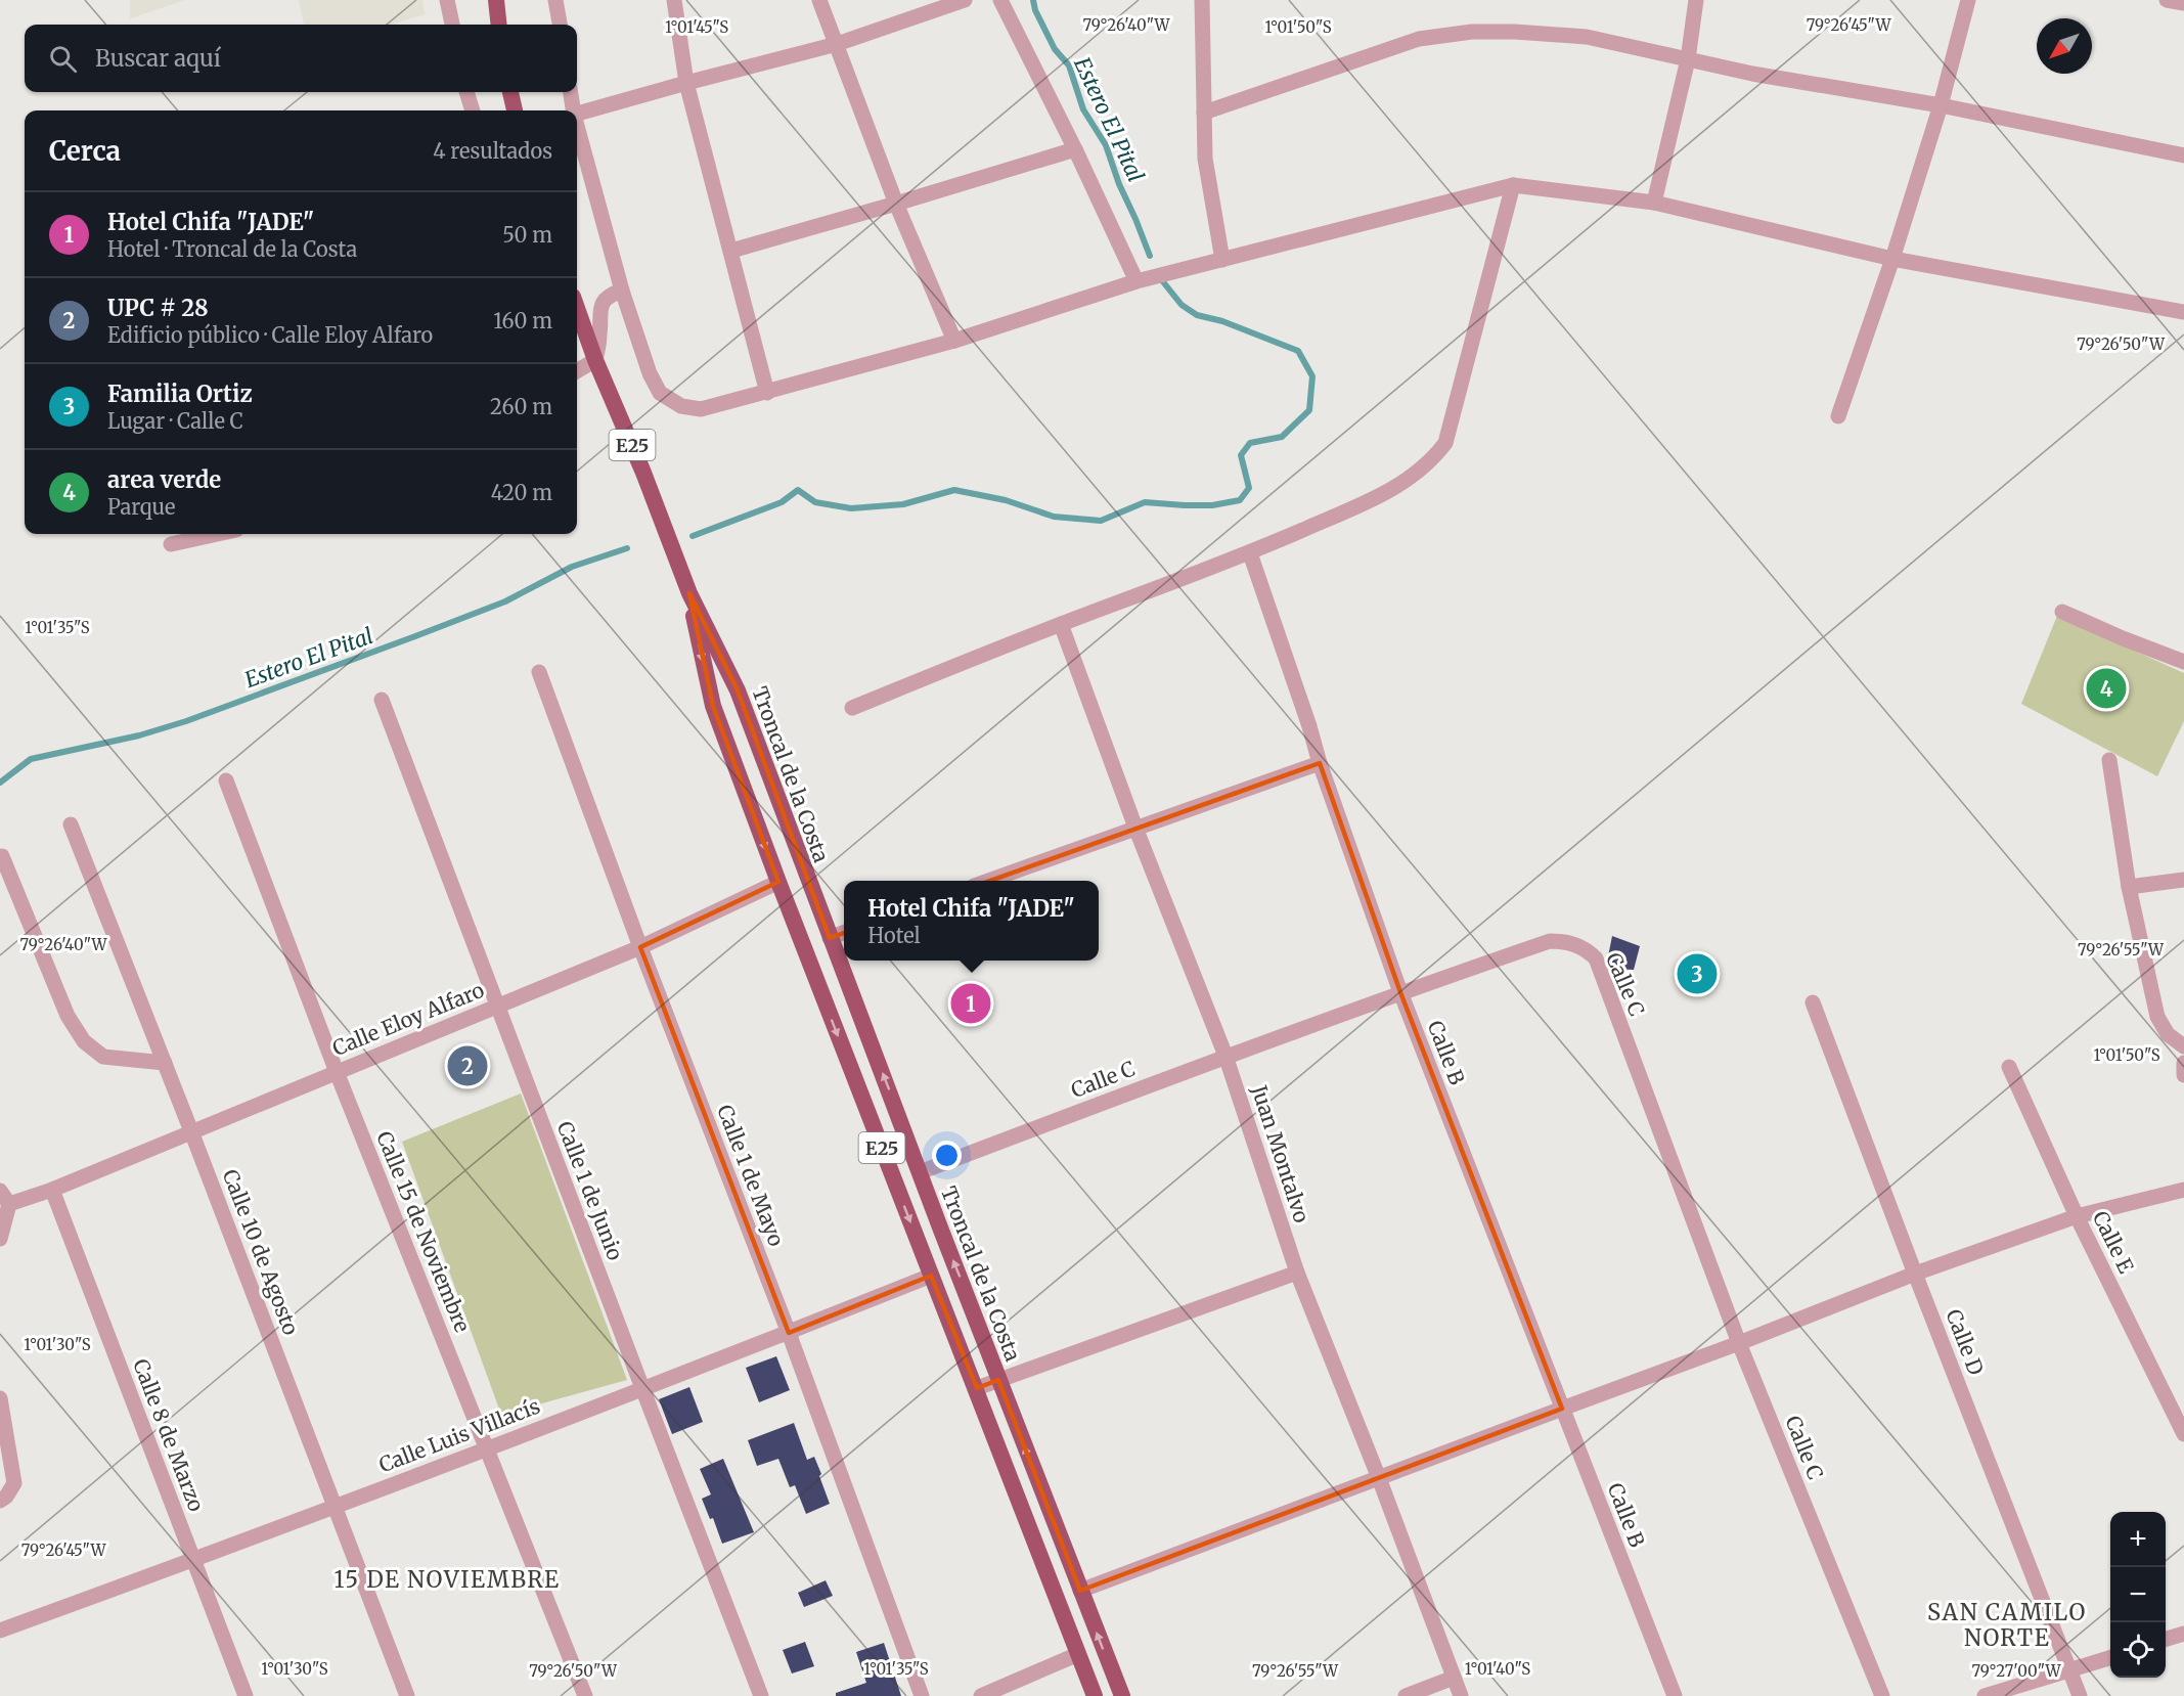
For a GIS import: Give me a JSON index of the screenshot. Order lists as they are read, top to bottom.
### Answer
{
  "streets": {
    "highway": ["E25", "Troncal de la Costa"],
    "street": [
      "Calle C",
      "Calle Eloy Alfaro",
      "Calle B",
      "Juan Montalvo",
      "Calle 1 de Mayo",
      "Calle 1 de Junio",
      "Calle 15 de Noviembre",
      "Calle E",
      "Calle 10 de Agosto",
      "Calle D",
      "Calle 8 de Marzo",
      "Calle Luis Villacís"
    ]
  },
  "crossings": [
    ["Troncal de la Costa", "Calle C"],
    ["Troncal de la Costa", "Calle Eloy Alfaro"],
    ["Troncal de la Costa", "Calle Luis Villacís"],
    ["Calle C", "Calle B"],
    ["Calle C", "Juan Montalvo"],
    ["Calle Eloy Alfaro", "Calle 1 de Mayo"],
    ["Calle Eloy Alfaro", "Calle 1 de Junio"],
    ["Calle Eloy Alfaro", "Calle 15 de Noviembre"],
    ["Calle Eloy Alfaro", "Calle 10 de Agosto"],
    ["Calle Eloy Alfaro", "Calle 8 de Marzo"],
    ["Calle 1 de Mayo", "Calle Luis Villacís"],
    ["Calle 1 de Junio", "Calle Luis Villacís"],
    ["Calle 15 de Noviembre", "Calle Luis Villacís"],
    ["Calle 10 de Agosto", "Calle Luis Villacís"],
    ["Calle 8 de Marzo", "Calle Luis Villacís"]
  ],
  "districts": ["15 DE NOVIEMBRE", "SAN CAMILO NORTE"],
  "water": ["Estero El Pital"],
  "north": "bottom left",
  "page": {
    "search": "Buscar aquí",
    "heading": ["Cerca", "4 resultados"],
    "list": [
      {
        "mark": "1",
        "name": "Hotel Chifa \"JADE\"",
        "note": "Hotel · Troncal de la Costa",
        "value": "50 m"
      },
      {
        "mark": "2",
        "name": "UPC # 28",
        "note": "Edificio público · Calle Eloy Alfaro",
        "value": "160 m"
      },
      {
        "mark": "3",
        "name": "Familia Ortiz",
        "note": "Lugar · Calle C",
        "value": "260 m"
      },
      {
        "mark": "4",
        "name": "area verde",
        "note": "Parque",
        "value": "420 m"
      }
    ],
    "pins": [
      "4",
      "3",
      "1",
      "2"
    ],
    "popup": ["Hotel Chifa \"JADE\"", "Hotel"],
    "map_buttons": ["+", "−"]
  },
  "coordinates": [
    "79°26'40\"W",
    "79°26'45\"W",
    "1°01'45\"S",
    "1°01'50\"S",
    "79°26'50\"W",
    "1°01'35\"S",
    "79°26'55\"W",
    "1°01'30\"S",
    "1°01'40\"S",
    "79°27'00\"W"
  ]
}
